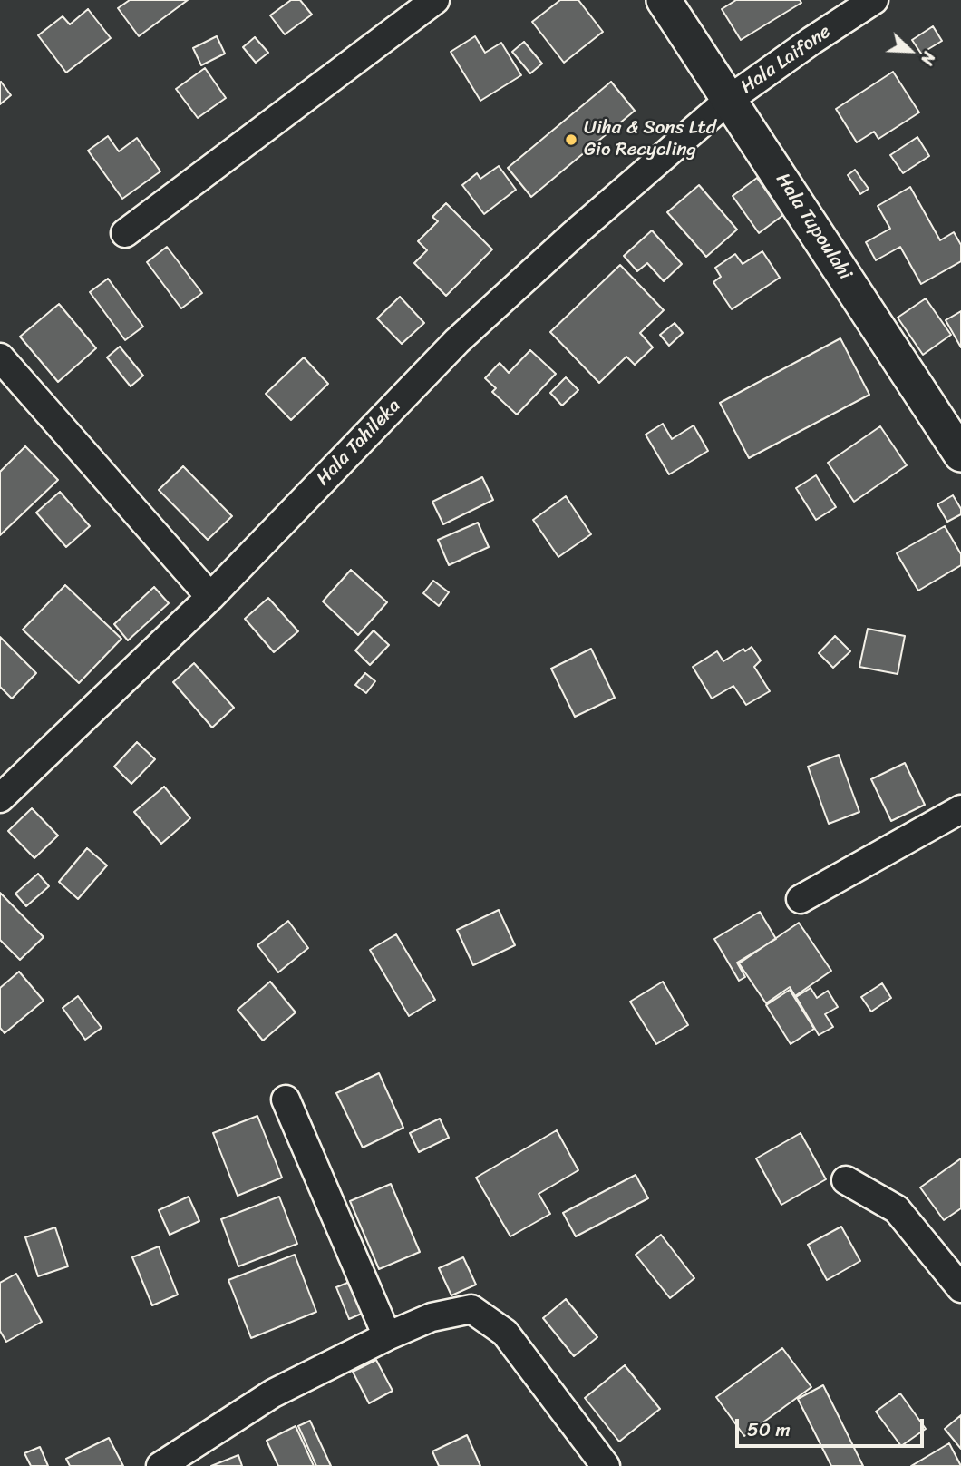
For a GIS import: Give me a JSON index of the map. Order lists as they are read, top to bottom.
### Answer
{
  "streets": {
    "main road": ["Hala Tupoulahi"],
    "street": ["Hala Laifone", "Hala Tahileka"]
  },
  "crossings": [
    ["Hala Laifone", "Hala Tupoulahi"],
    ["Hala Laifone", "Hala Tahileka"],
    ["Hala Tupoulahi", "Hala Tahileka"]
  ],
  "places": ["Uiha & Sons Ltd Gio Recycling"],
  "scale_bar": "50 m",
  "north": "bottom right"
}
